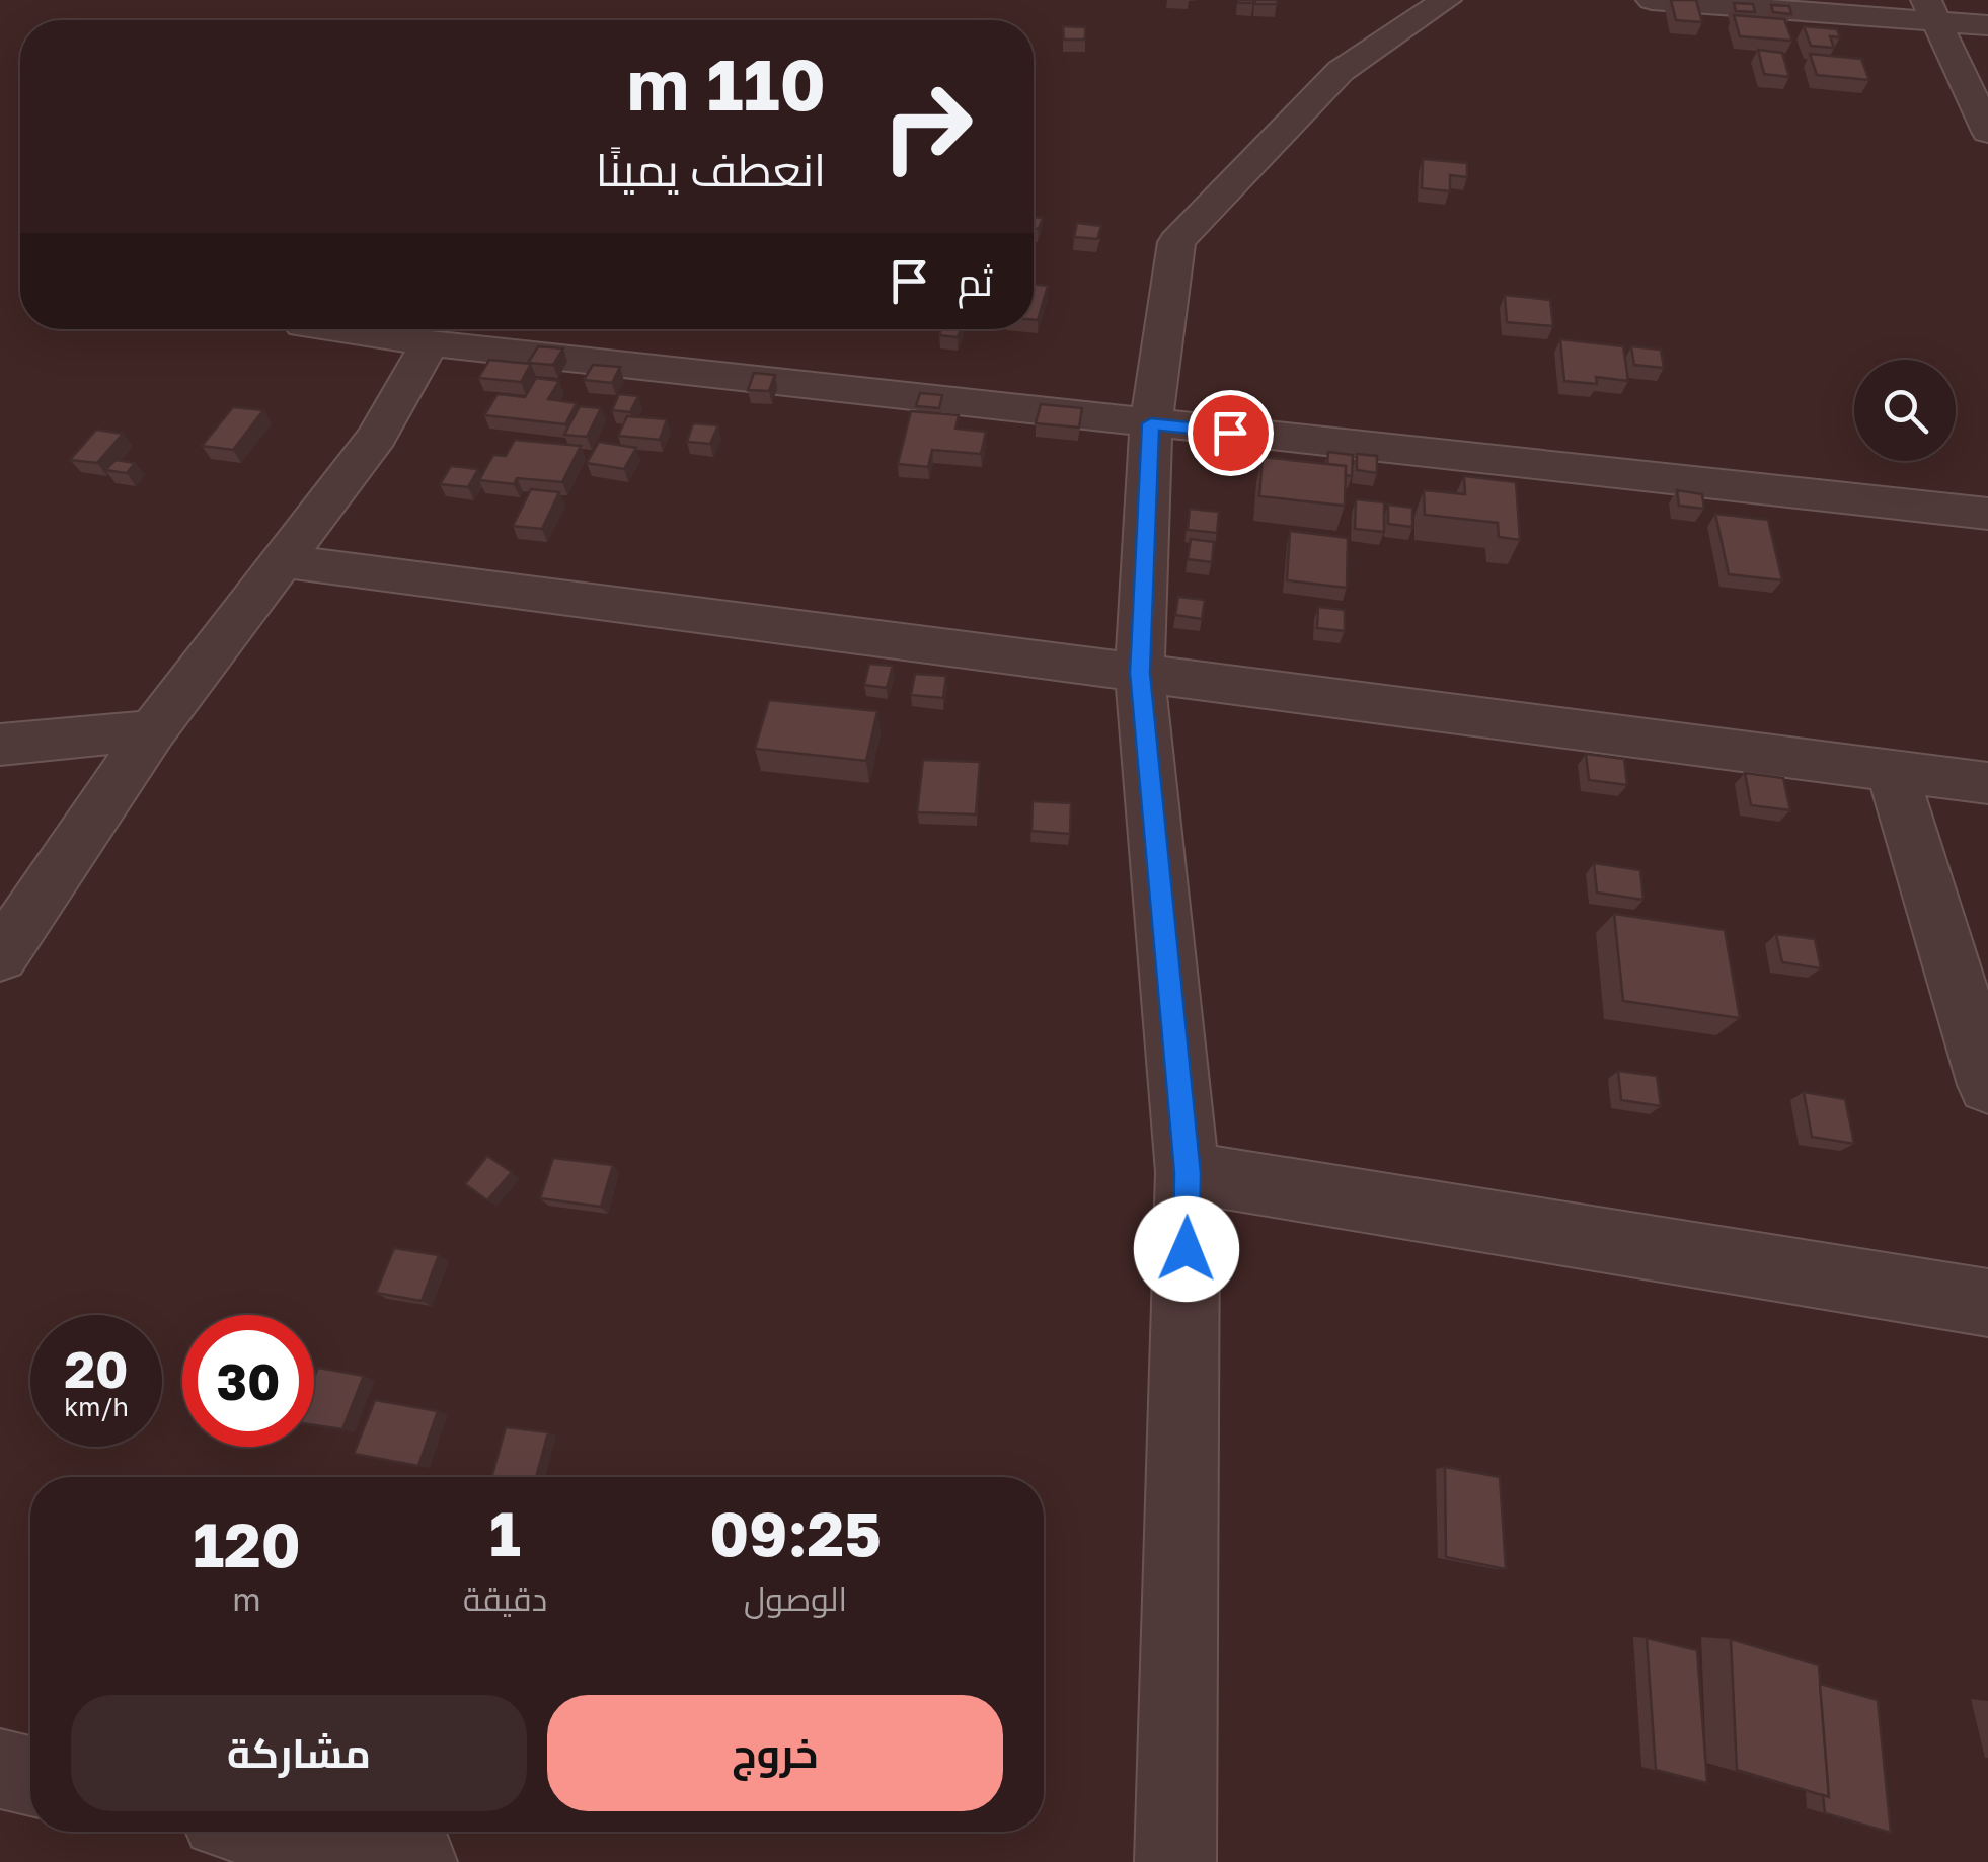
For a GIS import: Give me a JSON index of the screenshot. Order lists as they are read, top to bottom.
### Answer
{
  "page": {
    "turn": ["110 m", "انعطف يمينًا"],
    "then": "ثم",
    "speed": "20 km/h",
    "limit": "30",
    "eta": [
      "09:25",
      "الوصول",
      "1",
      "دقيقة",
      "120",
      "m"
    ],
    "buttons": ["خروج", "مشاركة"]
  }
}
